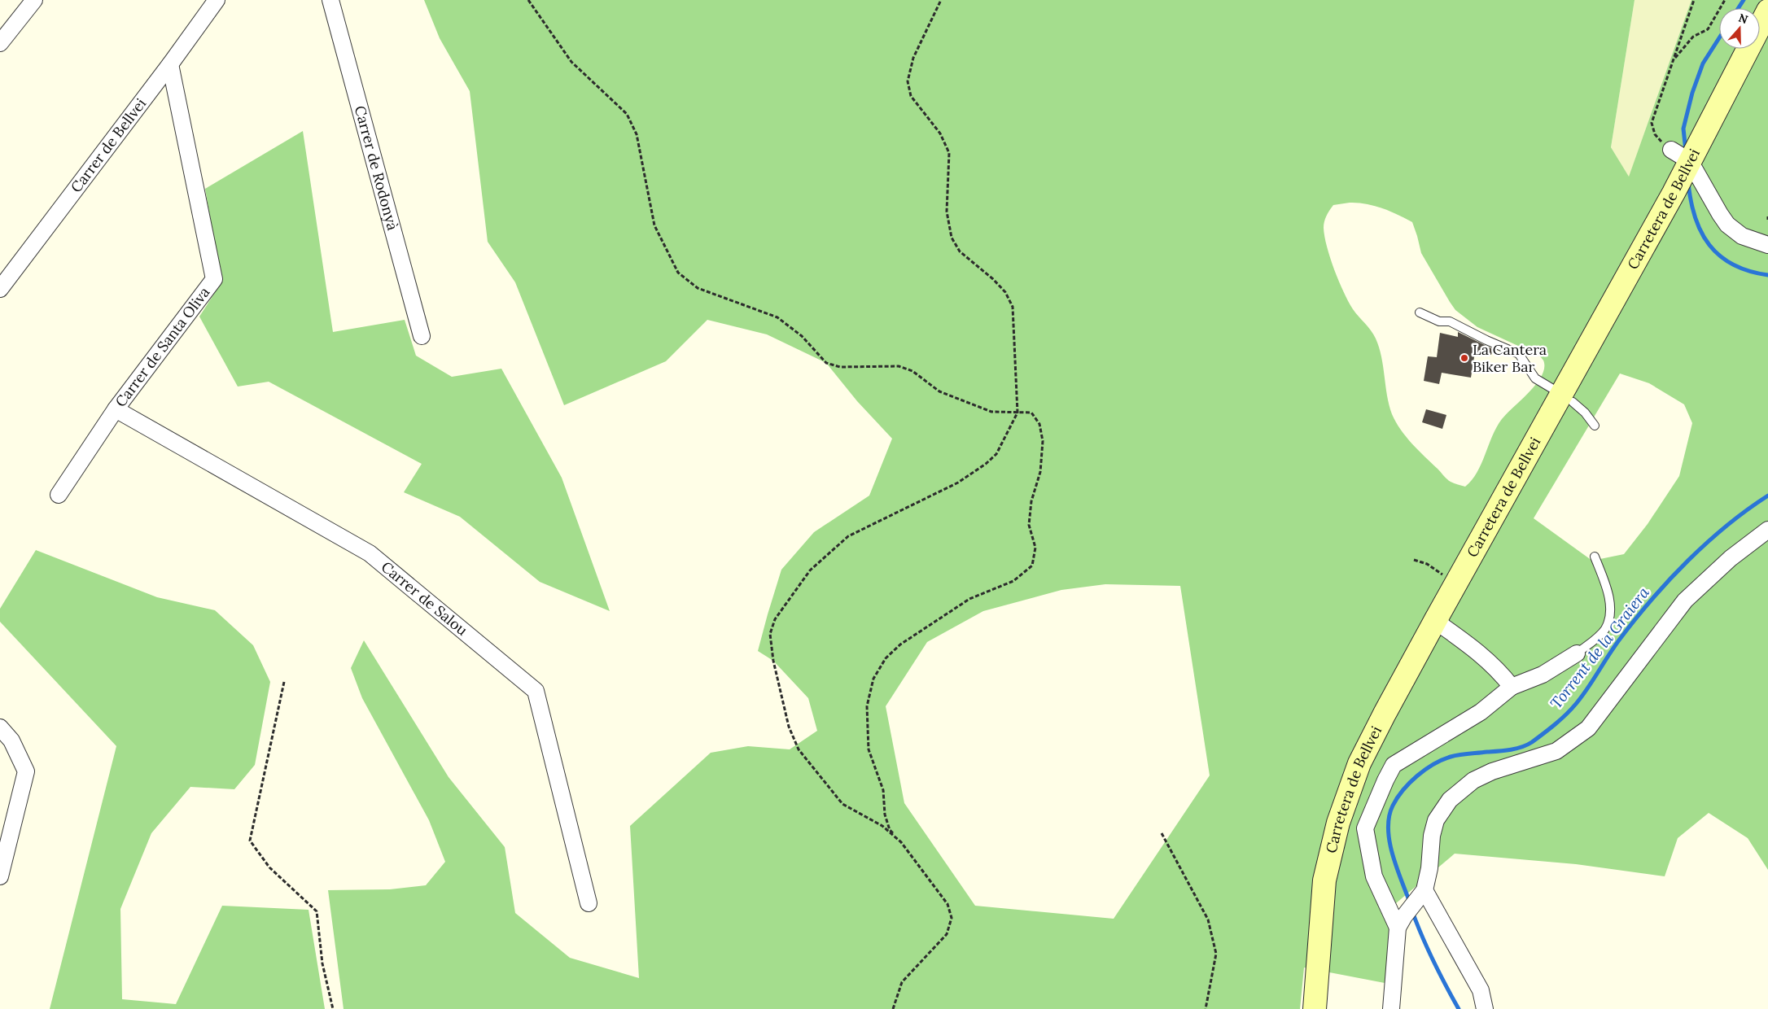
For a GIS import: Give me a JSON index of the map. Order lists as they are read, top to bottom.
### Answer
{
  "streets": {
    "main road": ["Carretera de Bellvei"],
    "street": [
      "Carrer de Bellvei",
      "Carrer de Rodonyà",
      "Carrer de Santa Oliva",
      "Carrer de Salou"
    ]
  },
  "crossings": [
    ["Carrer de Bellvei", "Carrer de Santa Oliva"],
    ["Carrer de Santa Oliva", "Carrer de Salou"]
  ],
  "water": ["Torrent de la Graiera"],
  "places": ["La Cantera Biker Bar"],
  "north": "top"
}
